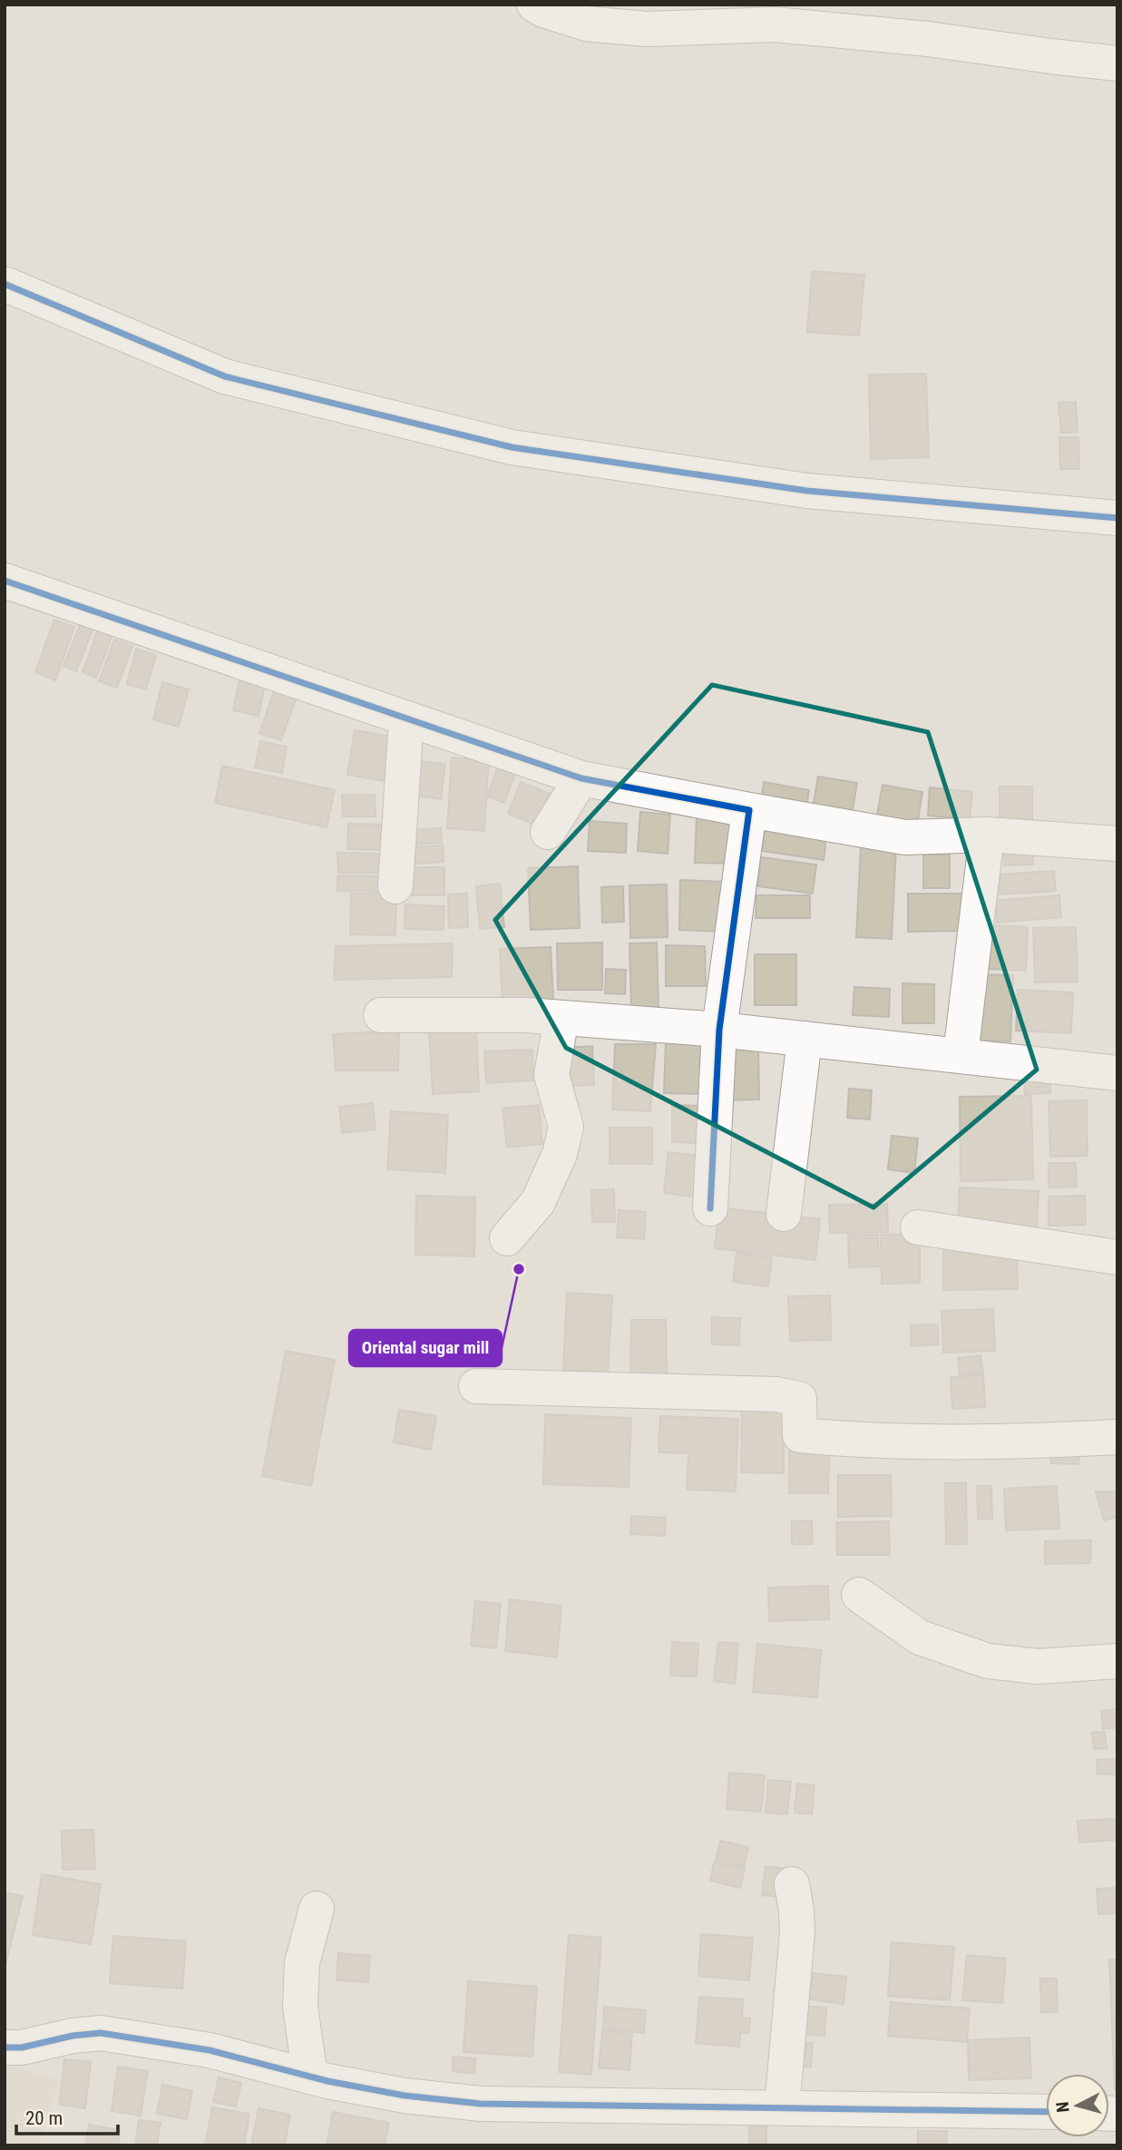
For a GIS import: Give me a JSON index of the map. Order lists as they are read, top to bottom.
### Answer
{
  "places": ["Oriental sugar mill"],
  "scale_bar": "20 m",
  "north": "left"
}
